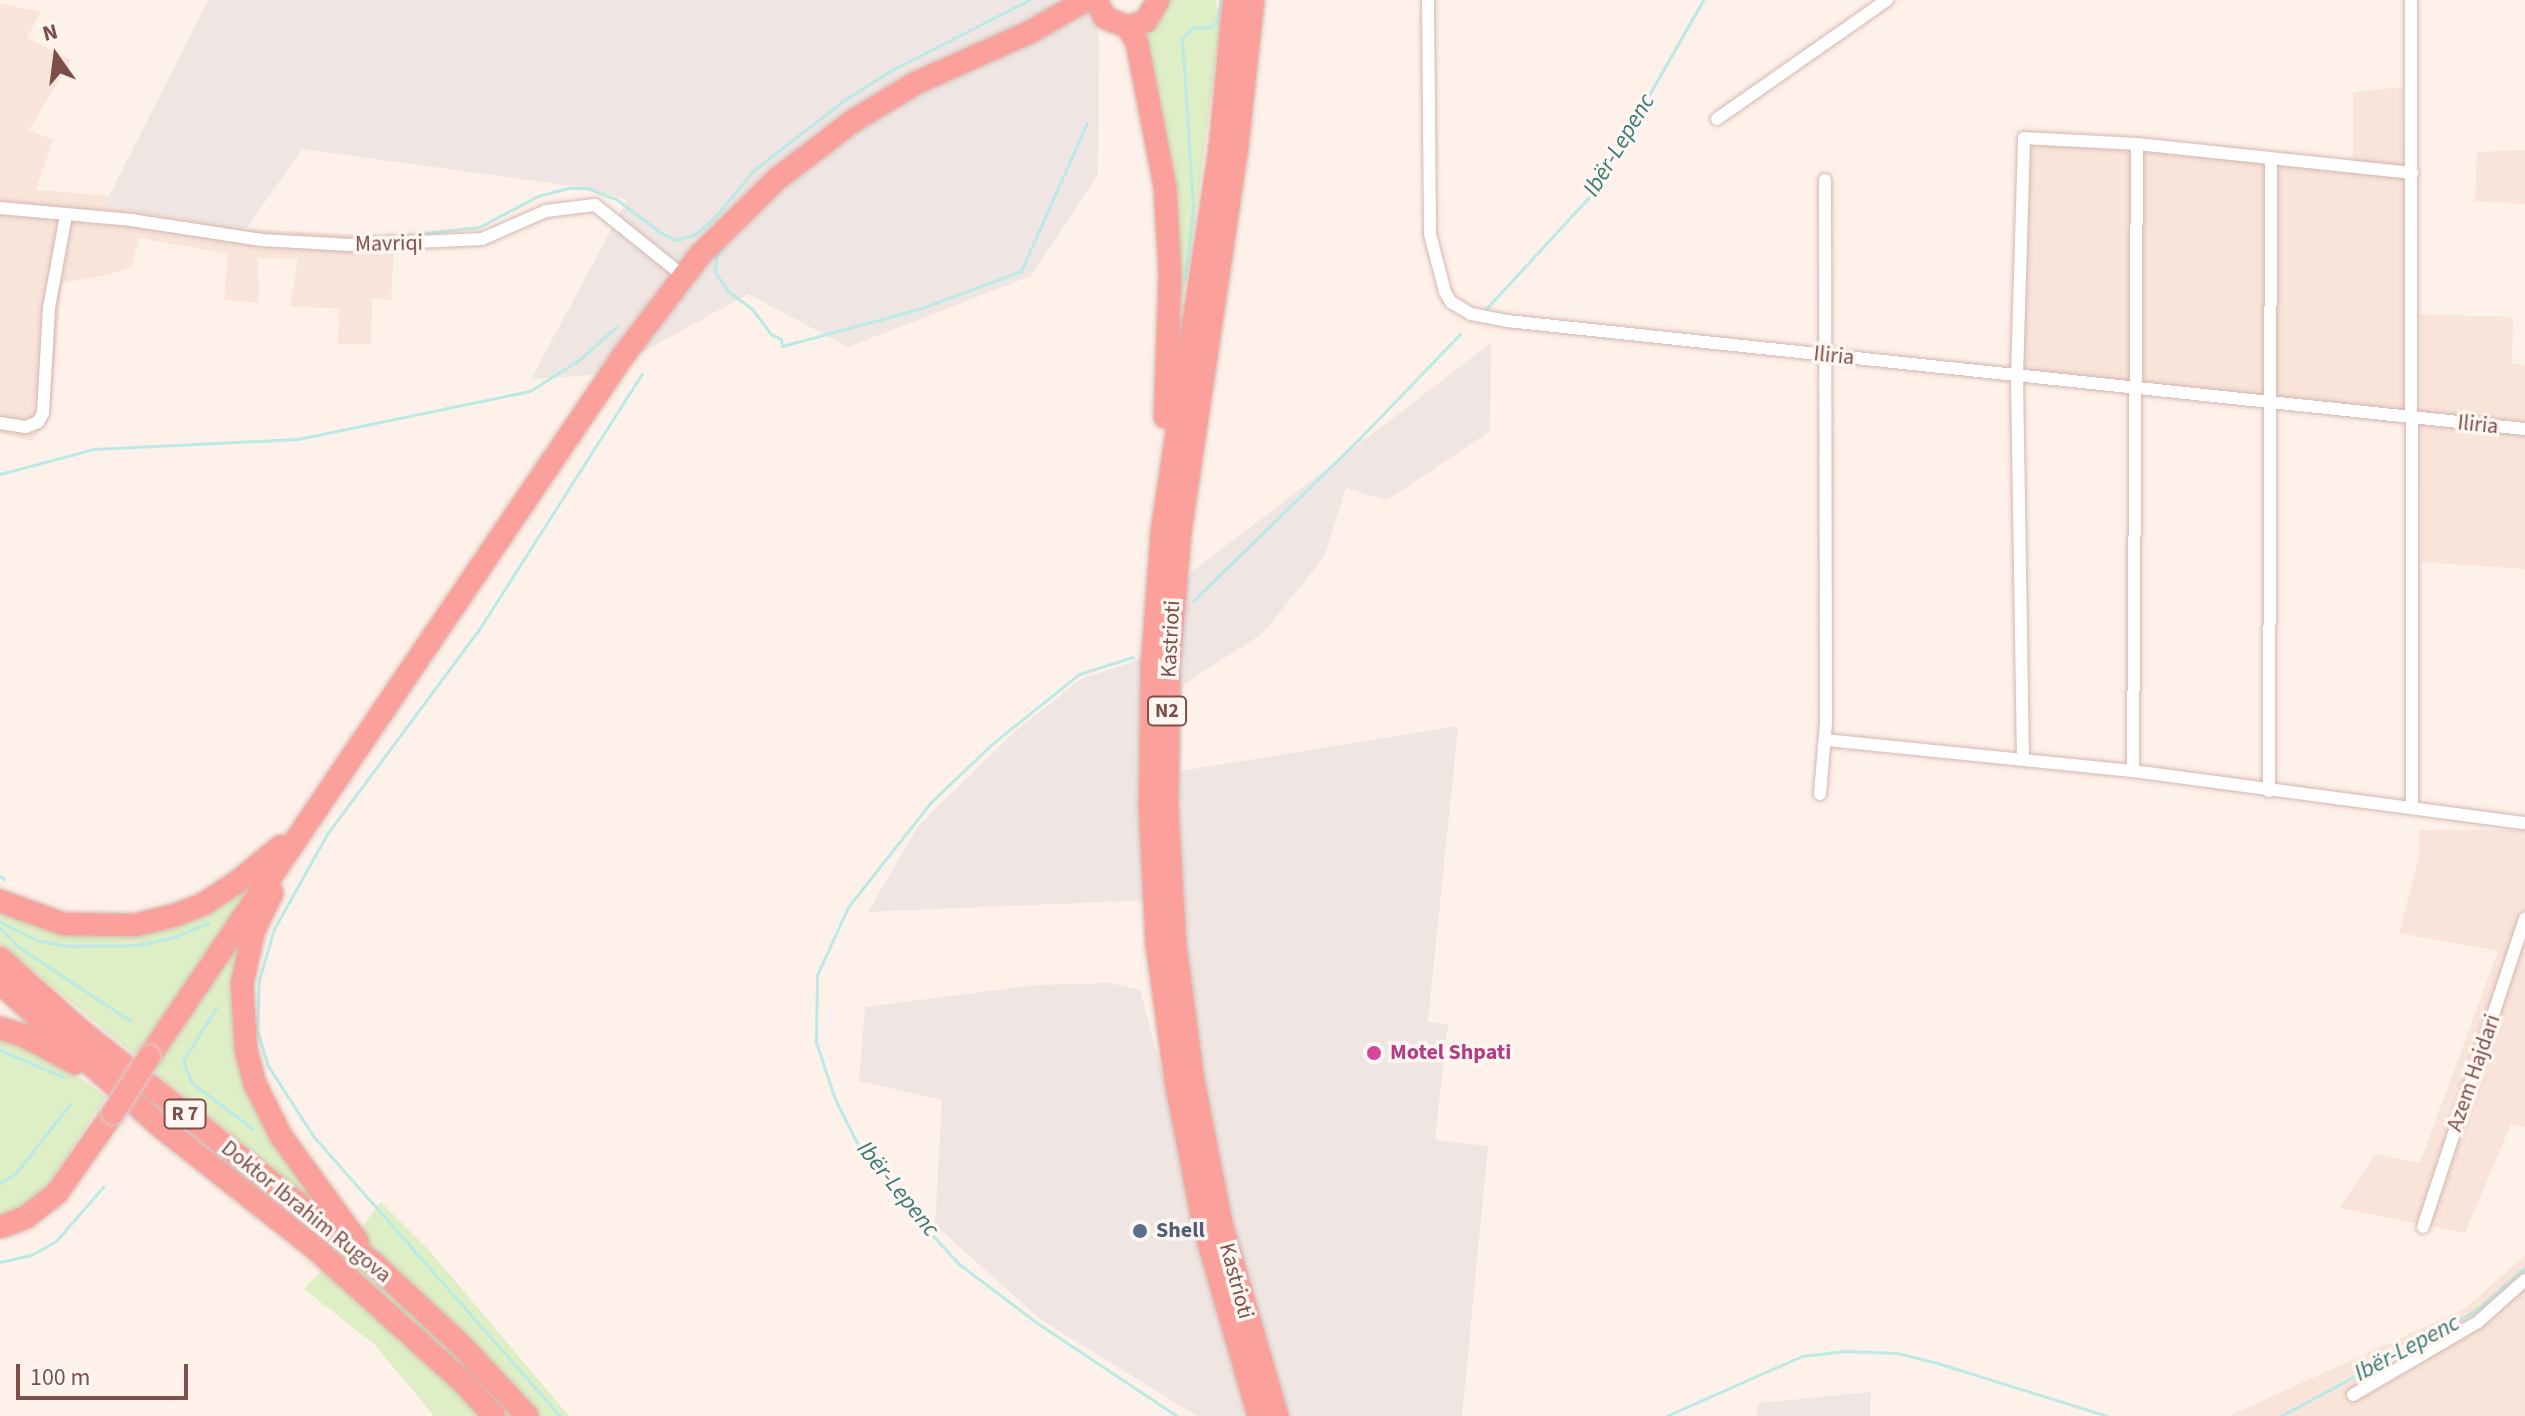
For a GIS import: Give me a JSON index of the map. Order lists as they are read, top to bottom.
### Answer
{
  "streets": {
    "highway": [
      "Kastrioti",
      "N2",
      "R 7",
      "Doktor Ibrahim Rugova"
    ],
    "street": ["Mavriqi", "Iliria", "Azem Hajdari"]
  },
  "water": ["Ibër-Lepenc"],
  "places": ["Motel Shpati", "Shell"],
  "scale_bar": "100 m",
  "north": "top"
}
